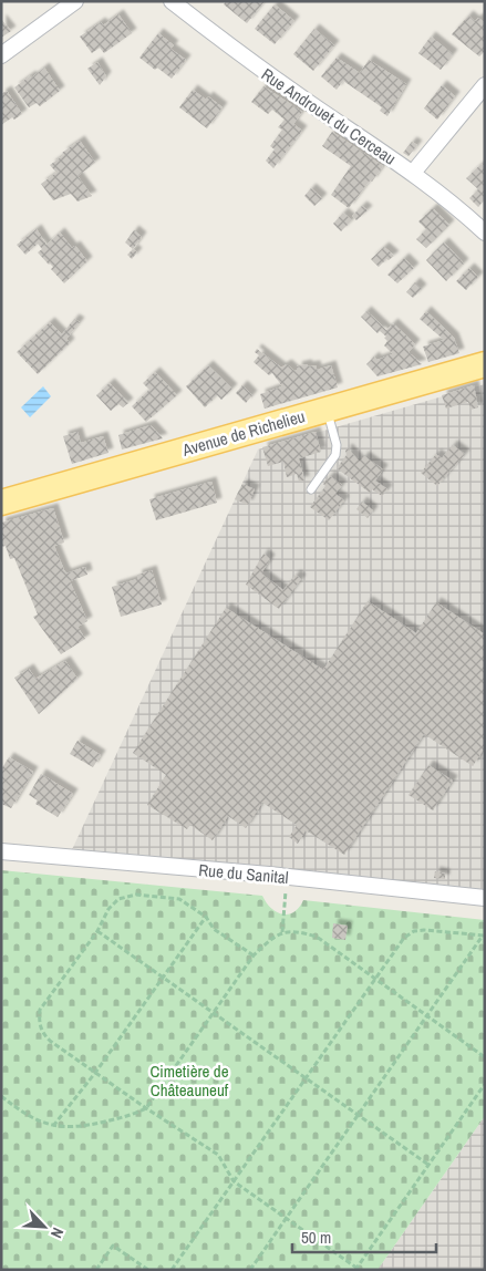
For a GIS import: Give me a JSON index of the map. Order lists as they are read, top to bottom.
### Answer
{
  "streets": {
    "main road": ["Avenue de Richelieu"],
    "street": ["Rue Androuet du Cerceau", "Rue du Sanital"]
  },
  "parks": ["Cimetière de Châteauneuf"],
  "scale_bar": "50 m",
  "north": "bottom right"
}
